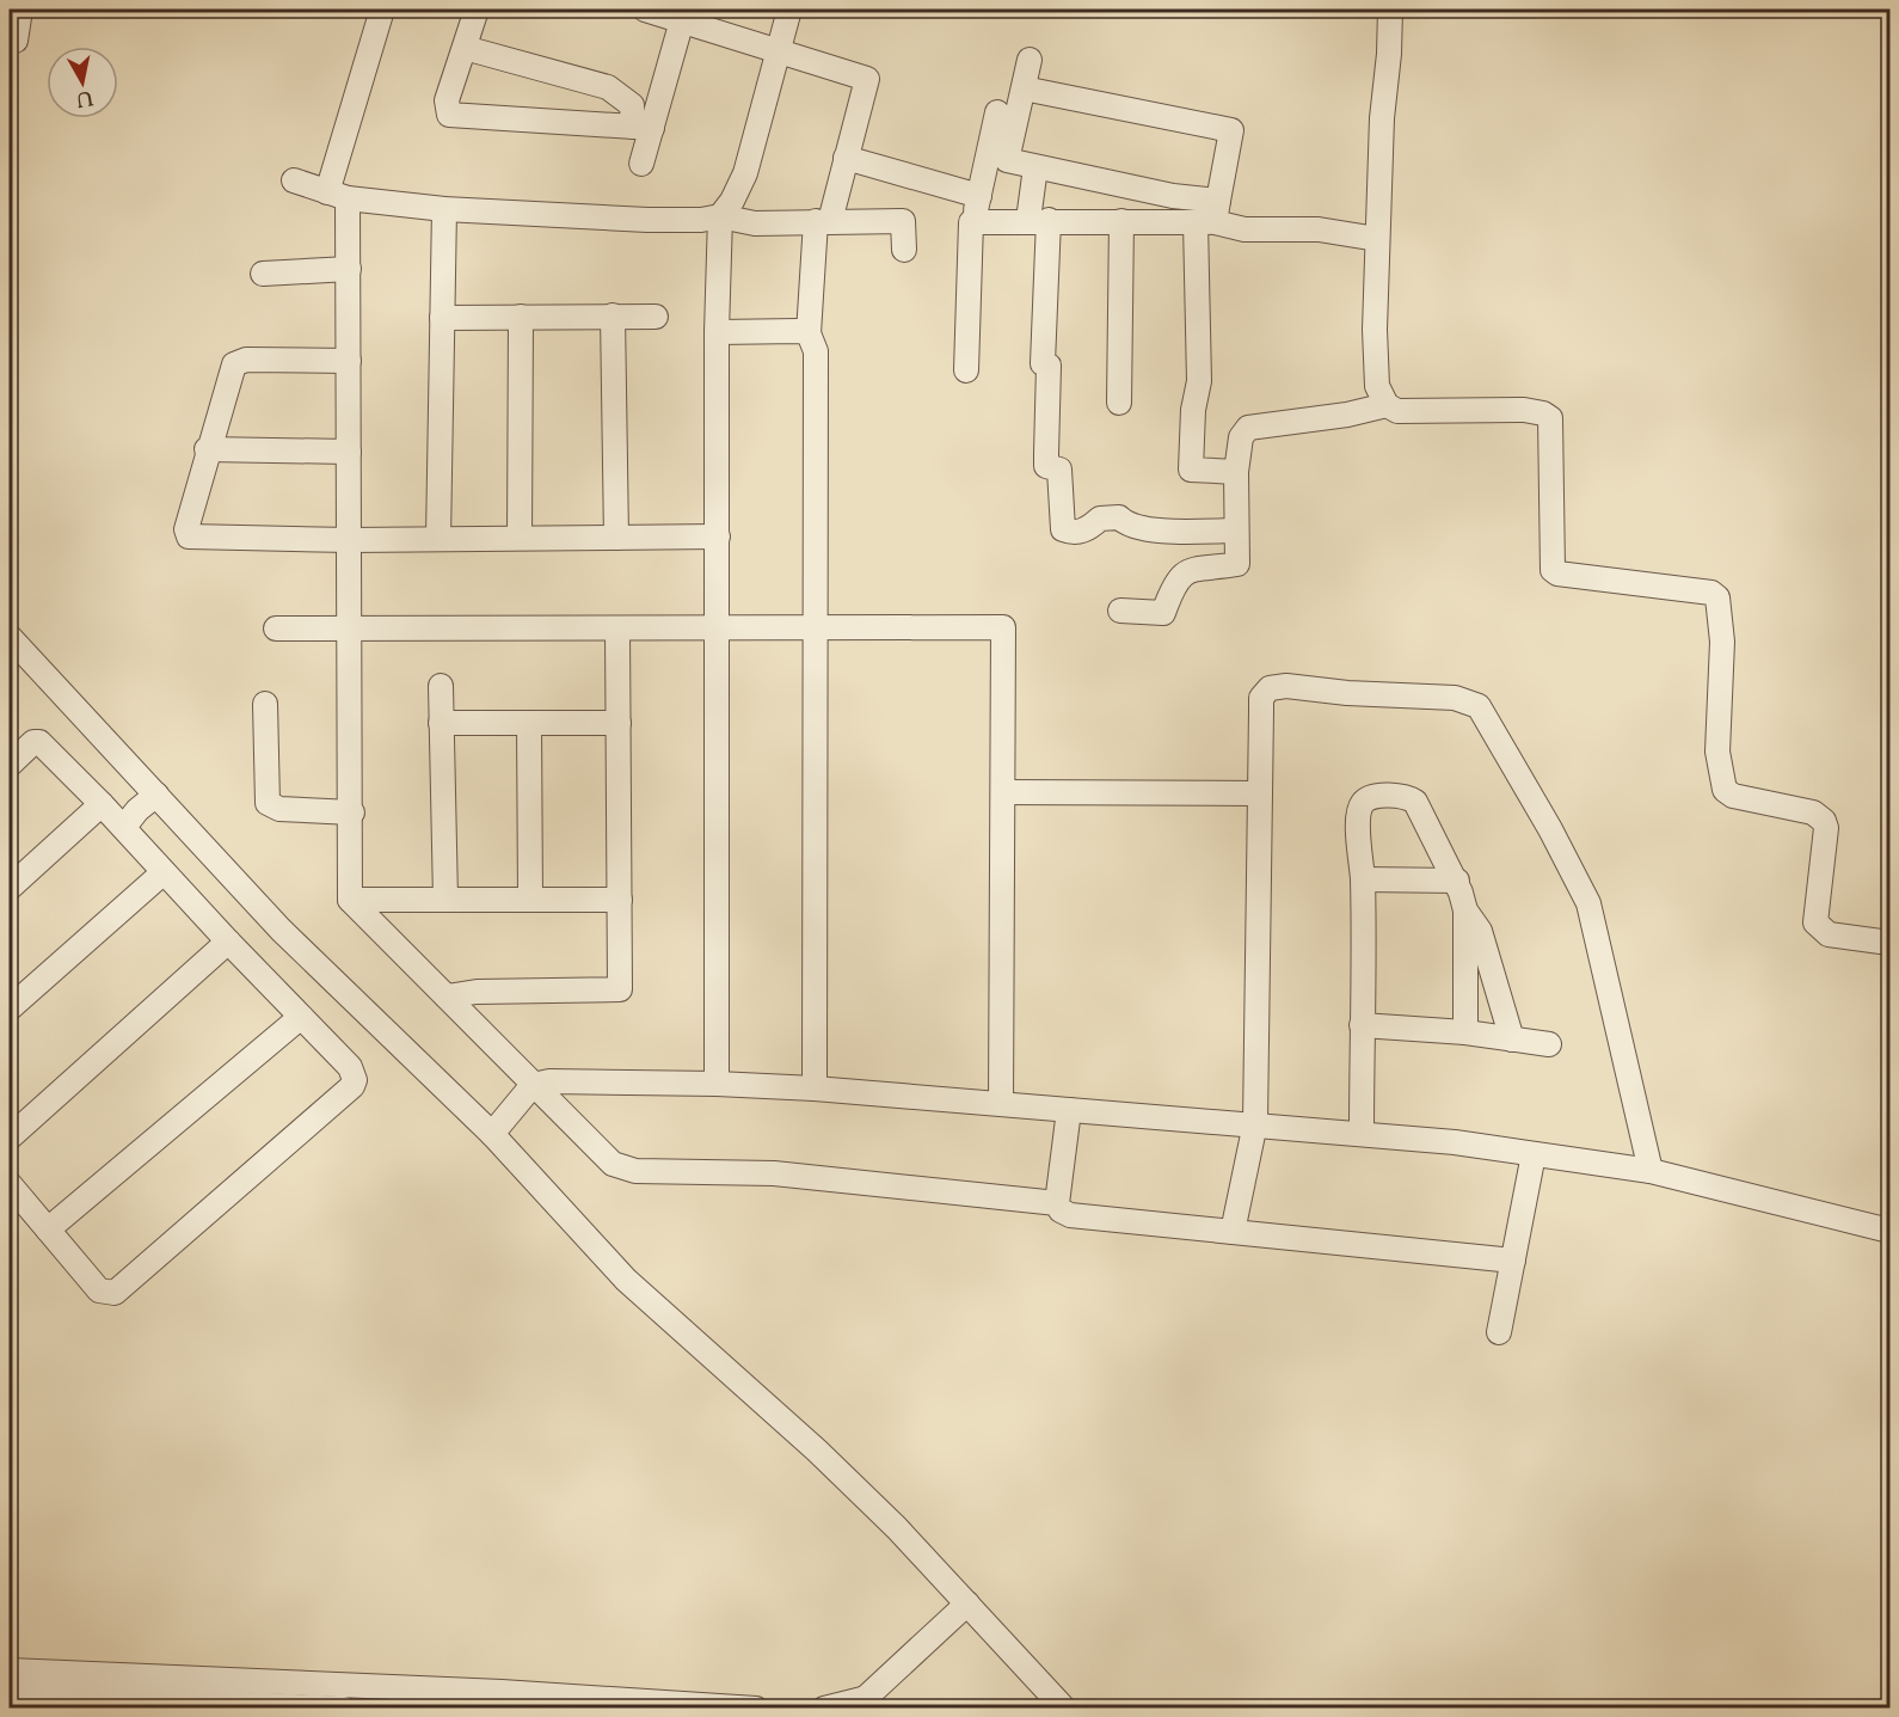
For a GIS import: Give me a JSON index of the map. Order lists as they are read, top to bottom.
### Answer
{
  "north": "bottom"
}
